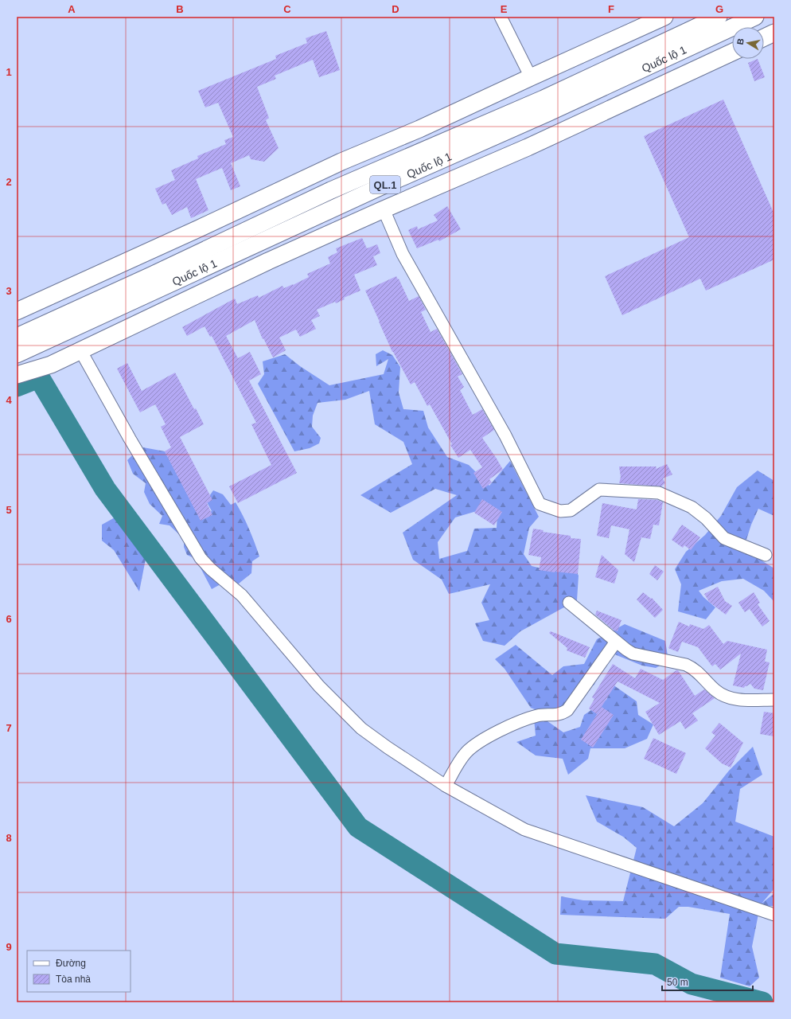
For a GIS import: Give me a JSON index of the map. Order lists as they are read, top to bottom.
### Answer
{
  "streets": {
    "highway": ["Quốc lộ 1", "QL.1"]
  },
  "legend": ["Đường", "Tòa nhà"],
  "scale_bar": "50 m",
  "north": "left",
  "grid": {
    "columns": [
      "A",
      "B",
      "C",
      "D",
      "E",
      "F",
      "G"
    ],
    "rows": [
      "1",
      "2",
      "3",
      "4",
      "5",
      "6",
      "7",
      "8",
      "9"
    ]
  }
}
